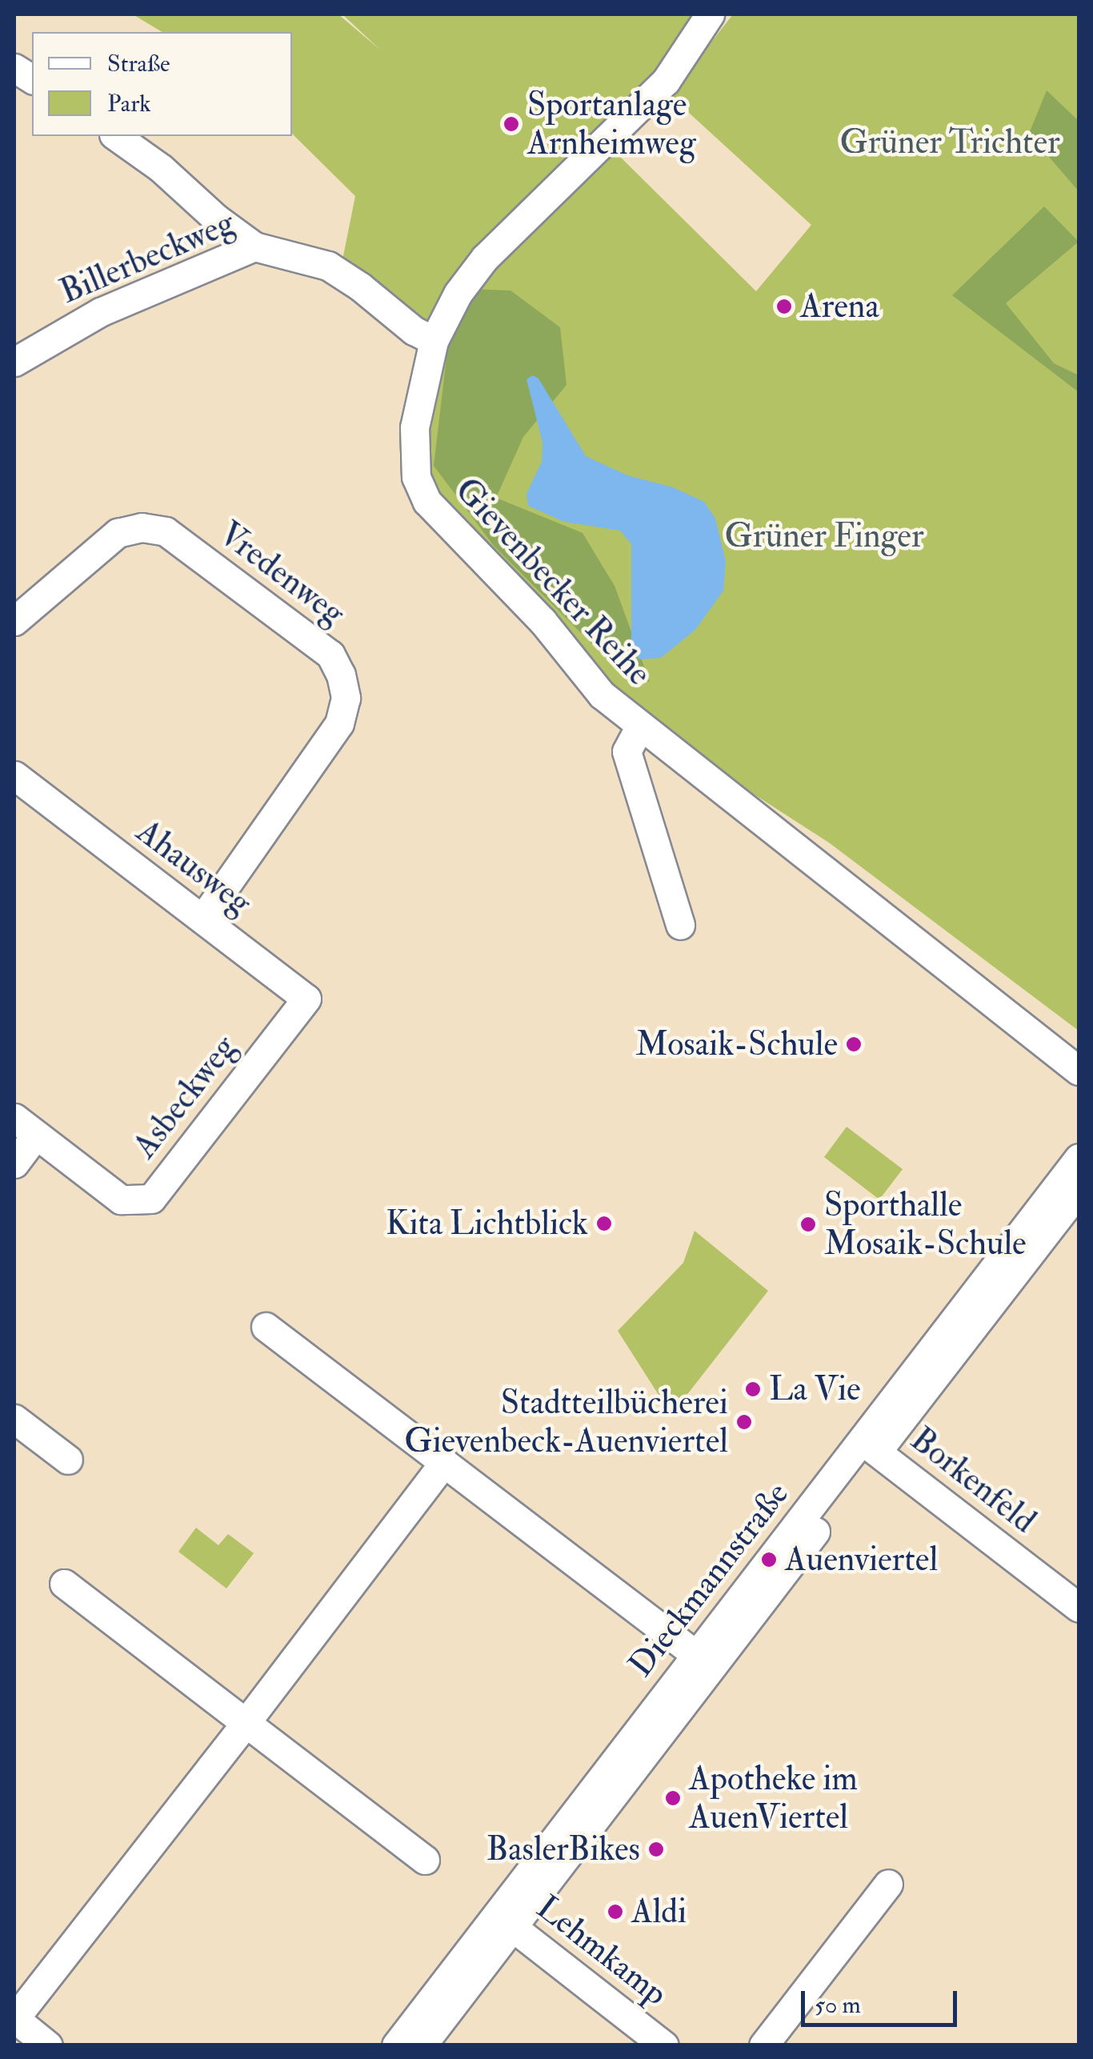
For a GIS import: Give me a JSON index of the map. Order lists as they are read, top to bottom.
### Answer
{
  "streets": {
    "street": [
      "Billerbeckweg",
      "Vredenweg",
      "Gievenbecker Reihe",
      "Ahausweg",
      "Asbeckweg",
      "Borkenfeld",
      "Dieckmannstraße",
      "Lehmkamp"
    ]
  },
  "crossings": [
    ["Billerbeckweg", "Gievenbecker Reihe"],
    ["Vredenweg", "Ahausweg"],
    ["Ahausweg", "Asbeckweg"],
    ["Borkenfeld", "Dieckmannstraße"],
    ["Dieckmannstraße", "Lehmkamp"]
  ],
  "parks": ["Grüner Trichter", "Grüner Finger"],
  "places": [
    "Sportanlage Arnheimweg",
    "Arena",
    "Mosaik-Schule",
    "Kita Lichtblick",
    "Sporthalle Mosaik-Schule",
    "La Vie",
    "Stadtteilbücherei Gievenbeck-Auenviertel",
    "Auenviertel",
    "Apotheke im AuenViertel",
    "BaslerBikes",
    "Aldi"
  ],
  "legend": ["Straße", "Park"],
  "scale_bar": "50 m"
}
